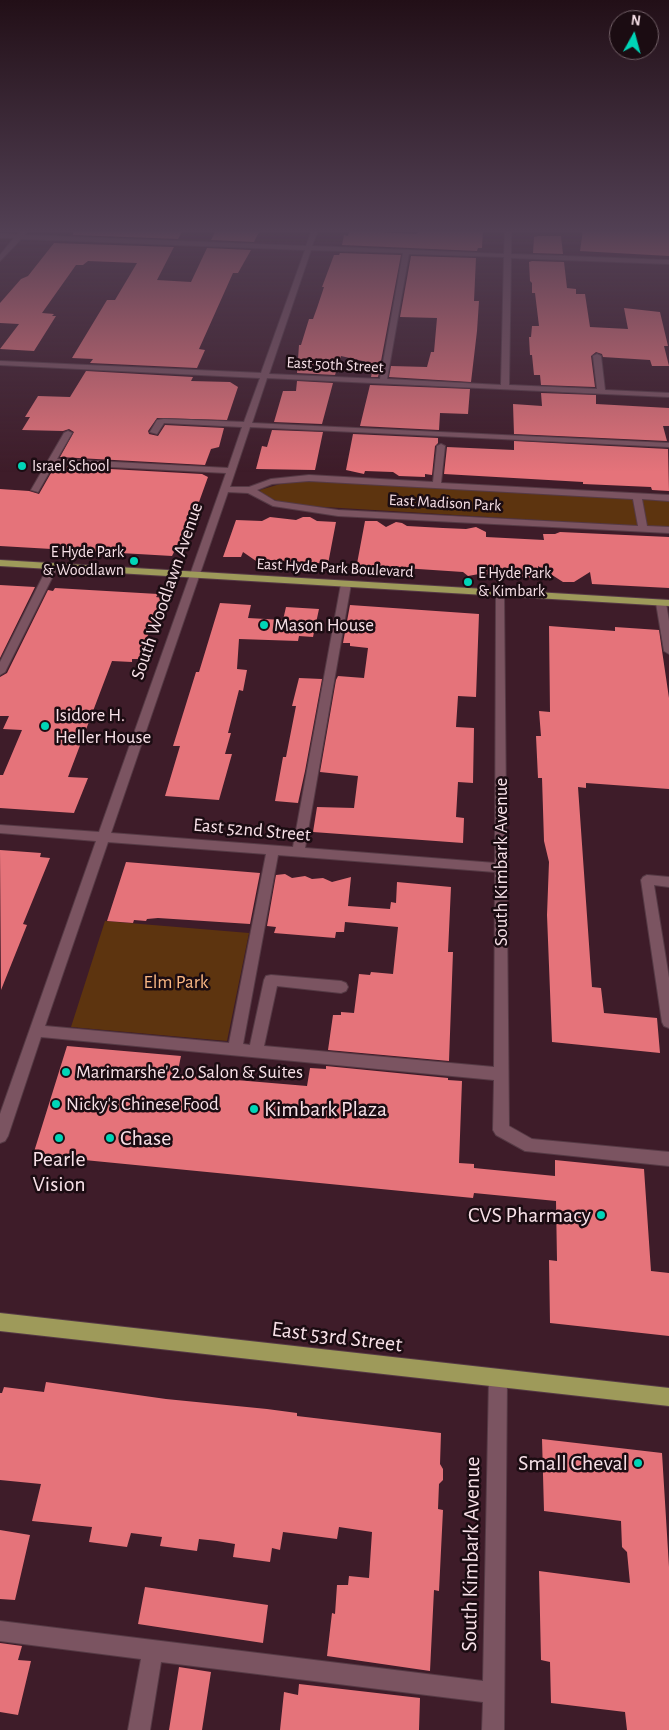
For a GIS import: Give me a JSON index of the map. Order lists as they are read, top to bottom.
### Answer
{
  "streets": {
    "main road": ["East Hyde Park Boulevard", "East 53rd Street"],
    "street": [
      "East 50th Street",
      "East Madison Park",
      "South Woodlawn Avenue",
      "East 52nd Street",
      "South Kimbark Avenue"
    ]
  },
  "crossings": [
    ["East 50th Street", "South Woodlawn Avenue"],
    ["East Madison Park", "South Woodlawn Avenue"],
    ["East Hyde Park Boulevard", "South Woodlawn Avenue"],
    ["East Hyde Park Boulevard", "South Kimbark Avenue"],
    ["South Woodlawn Avenue", "East 52nd Street"],
    ["East 52nd Street", "South Kimbark Avenue"],
    ["South Kimbark Avenue", "East 53rd Street"]
  ],
  "parks": ["Elm Park"],
  "places": [
    "Israel School",
    "E Hyde Park & Woodlawn",
    "E Hyde Park & Kimbark",
    "Mason House",
    "Isidore H. Heller House",
    "Marimarshe' 2.0 Salon & Suites",
    "Nicky's Chinese Food",
    "Kimbark Plaza",
    "Pearle Vision",
    "Chase",
    "CVS Pharmacy",
    "Small Cheval"
  ],
  "north": "top"
}
